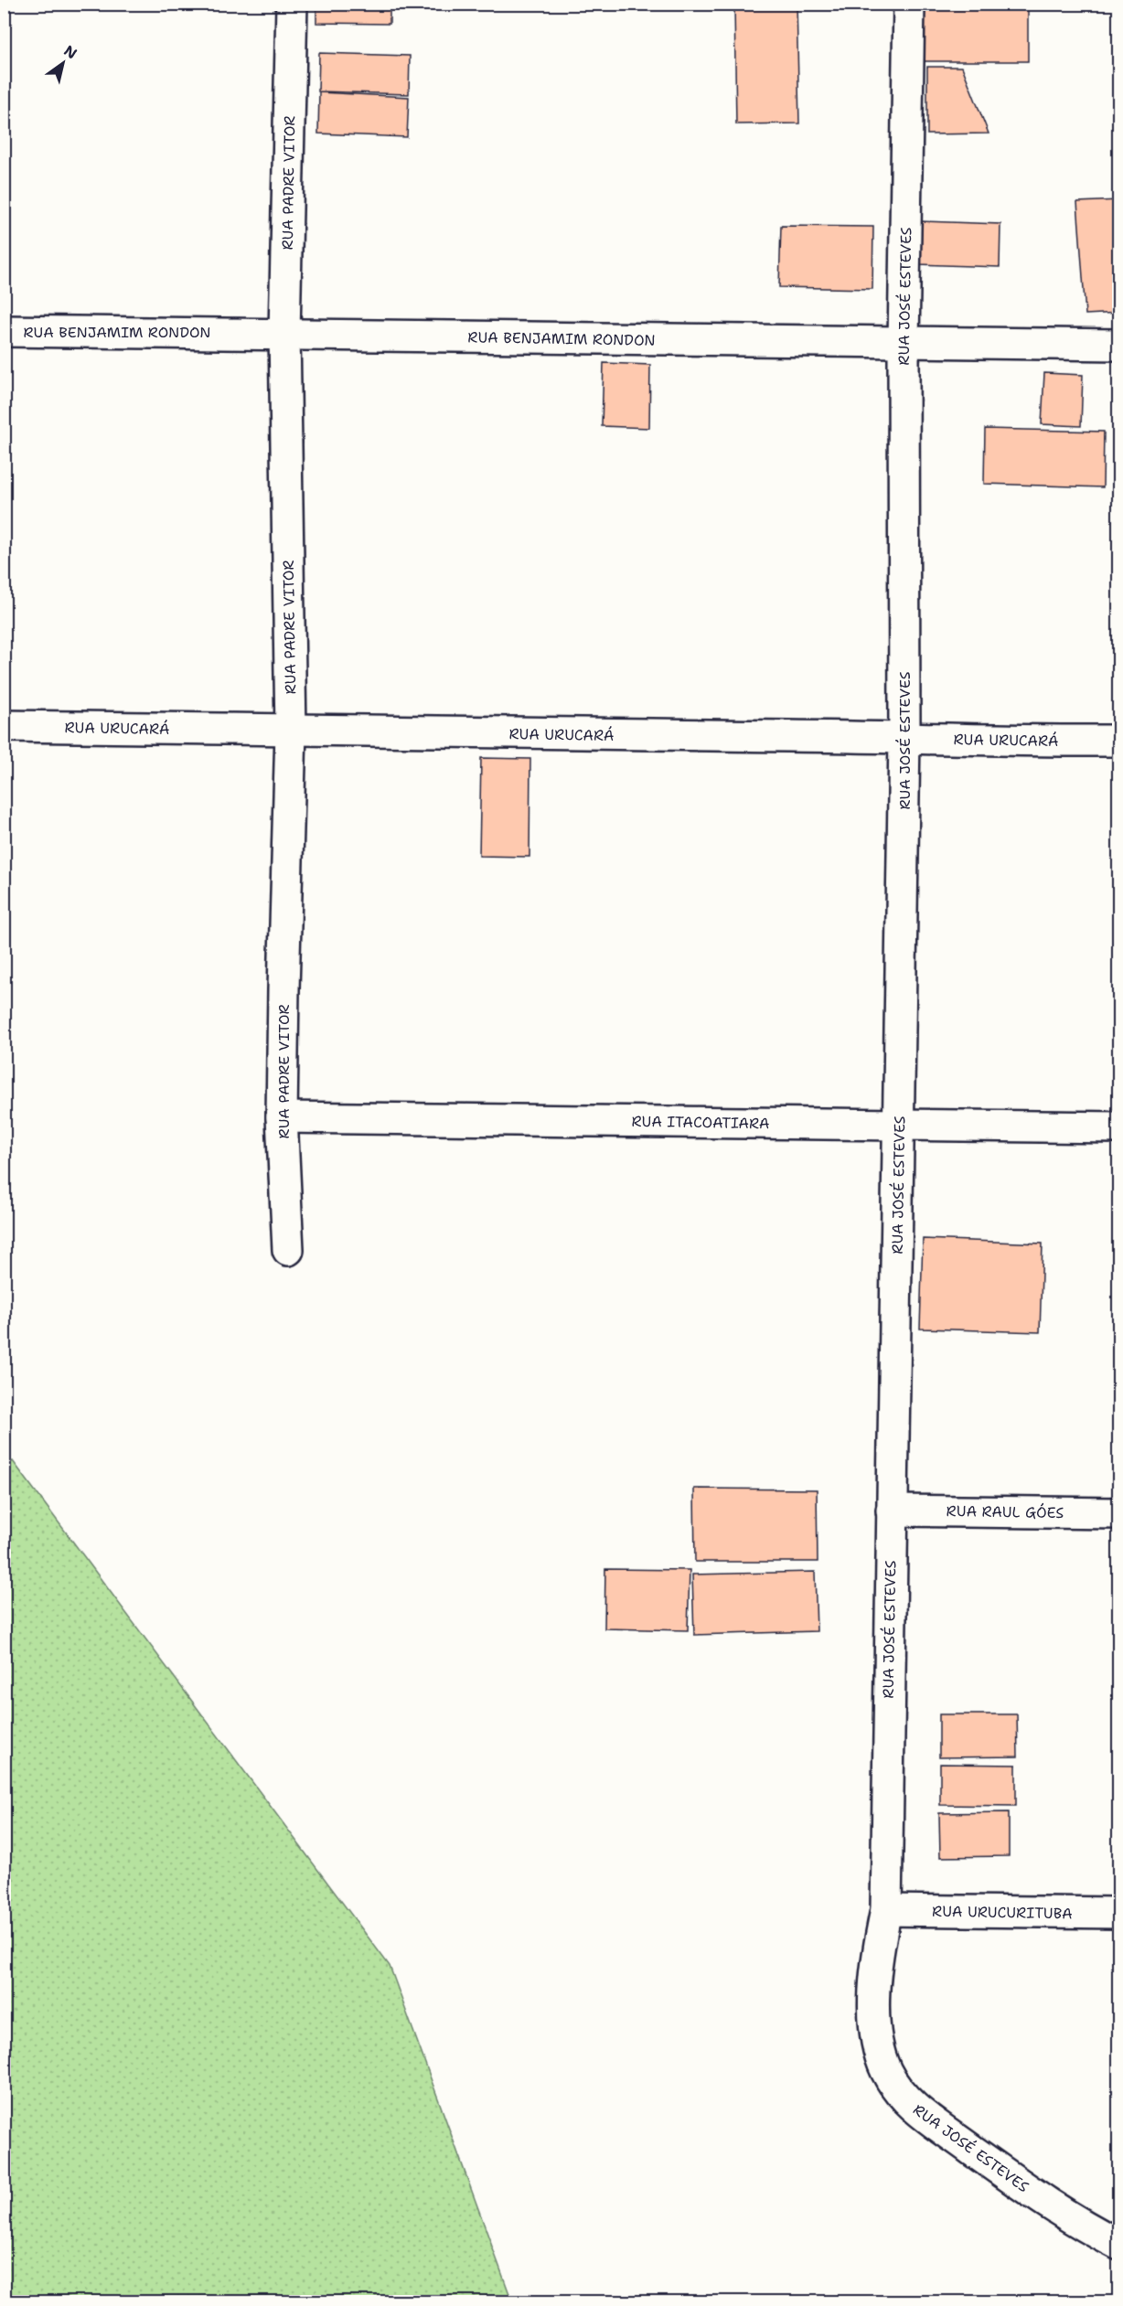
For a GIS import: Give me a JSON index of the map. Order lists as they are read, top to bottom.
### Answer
{
  "streets": {
    "street": [
      "RUA PADRE VITOR",
      "RUA JOSÉ ESTEVES",
      "RUA BENJAMIM RONDON",
      "RUA URUCARÁ",
      "RUA ITACOATIARA",
      "RUA RAUL GÓES",
      "RUA URUCURITUBA"
    ]
  },
  "crossings": [
    ["RUA PADRE VITOR", "RUA BENJAMIM RONDON"],
    ["RUA PADRE VITOR", "RUA URUCARÁ"],
    ["RUA PADRE VITOR", "RUA ITACOATIARA"],
    ["RUA JOSÉ ESTEVES", "RUA BENJAMIM RONDON"],
    ["RUA JOSÉ ESTEVES", "RUA URUCARÁ"],
    ["RUA JOSÉ ESTEVES", "RUA ITACOATIARA"],
    ["RUA JOSÉ ESTEVES", "RUA RAUL GÓES"],
    ["RUA JOSÉ ESTEVES", "RUA URUCURITUBA"]
  ],
  "north": "top right"
}
